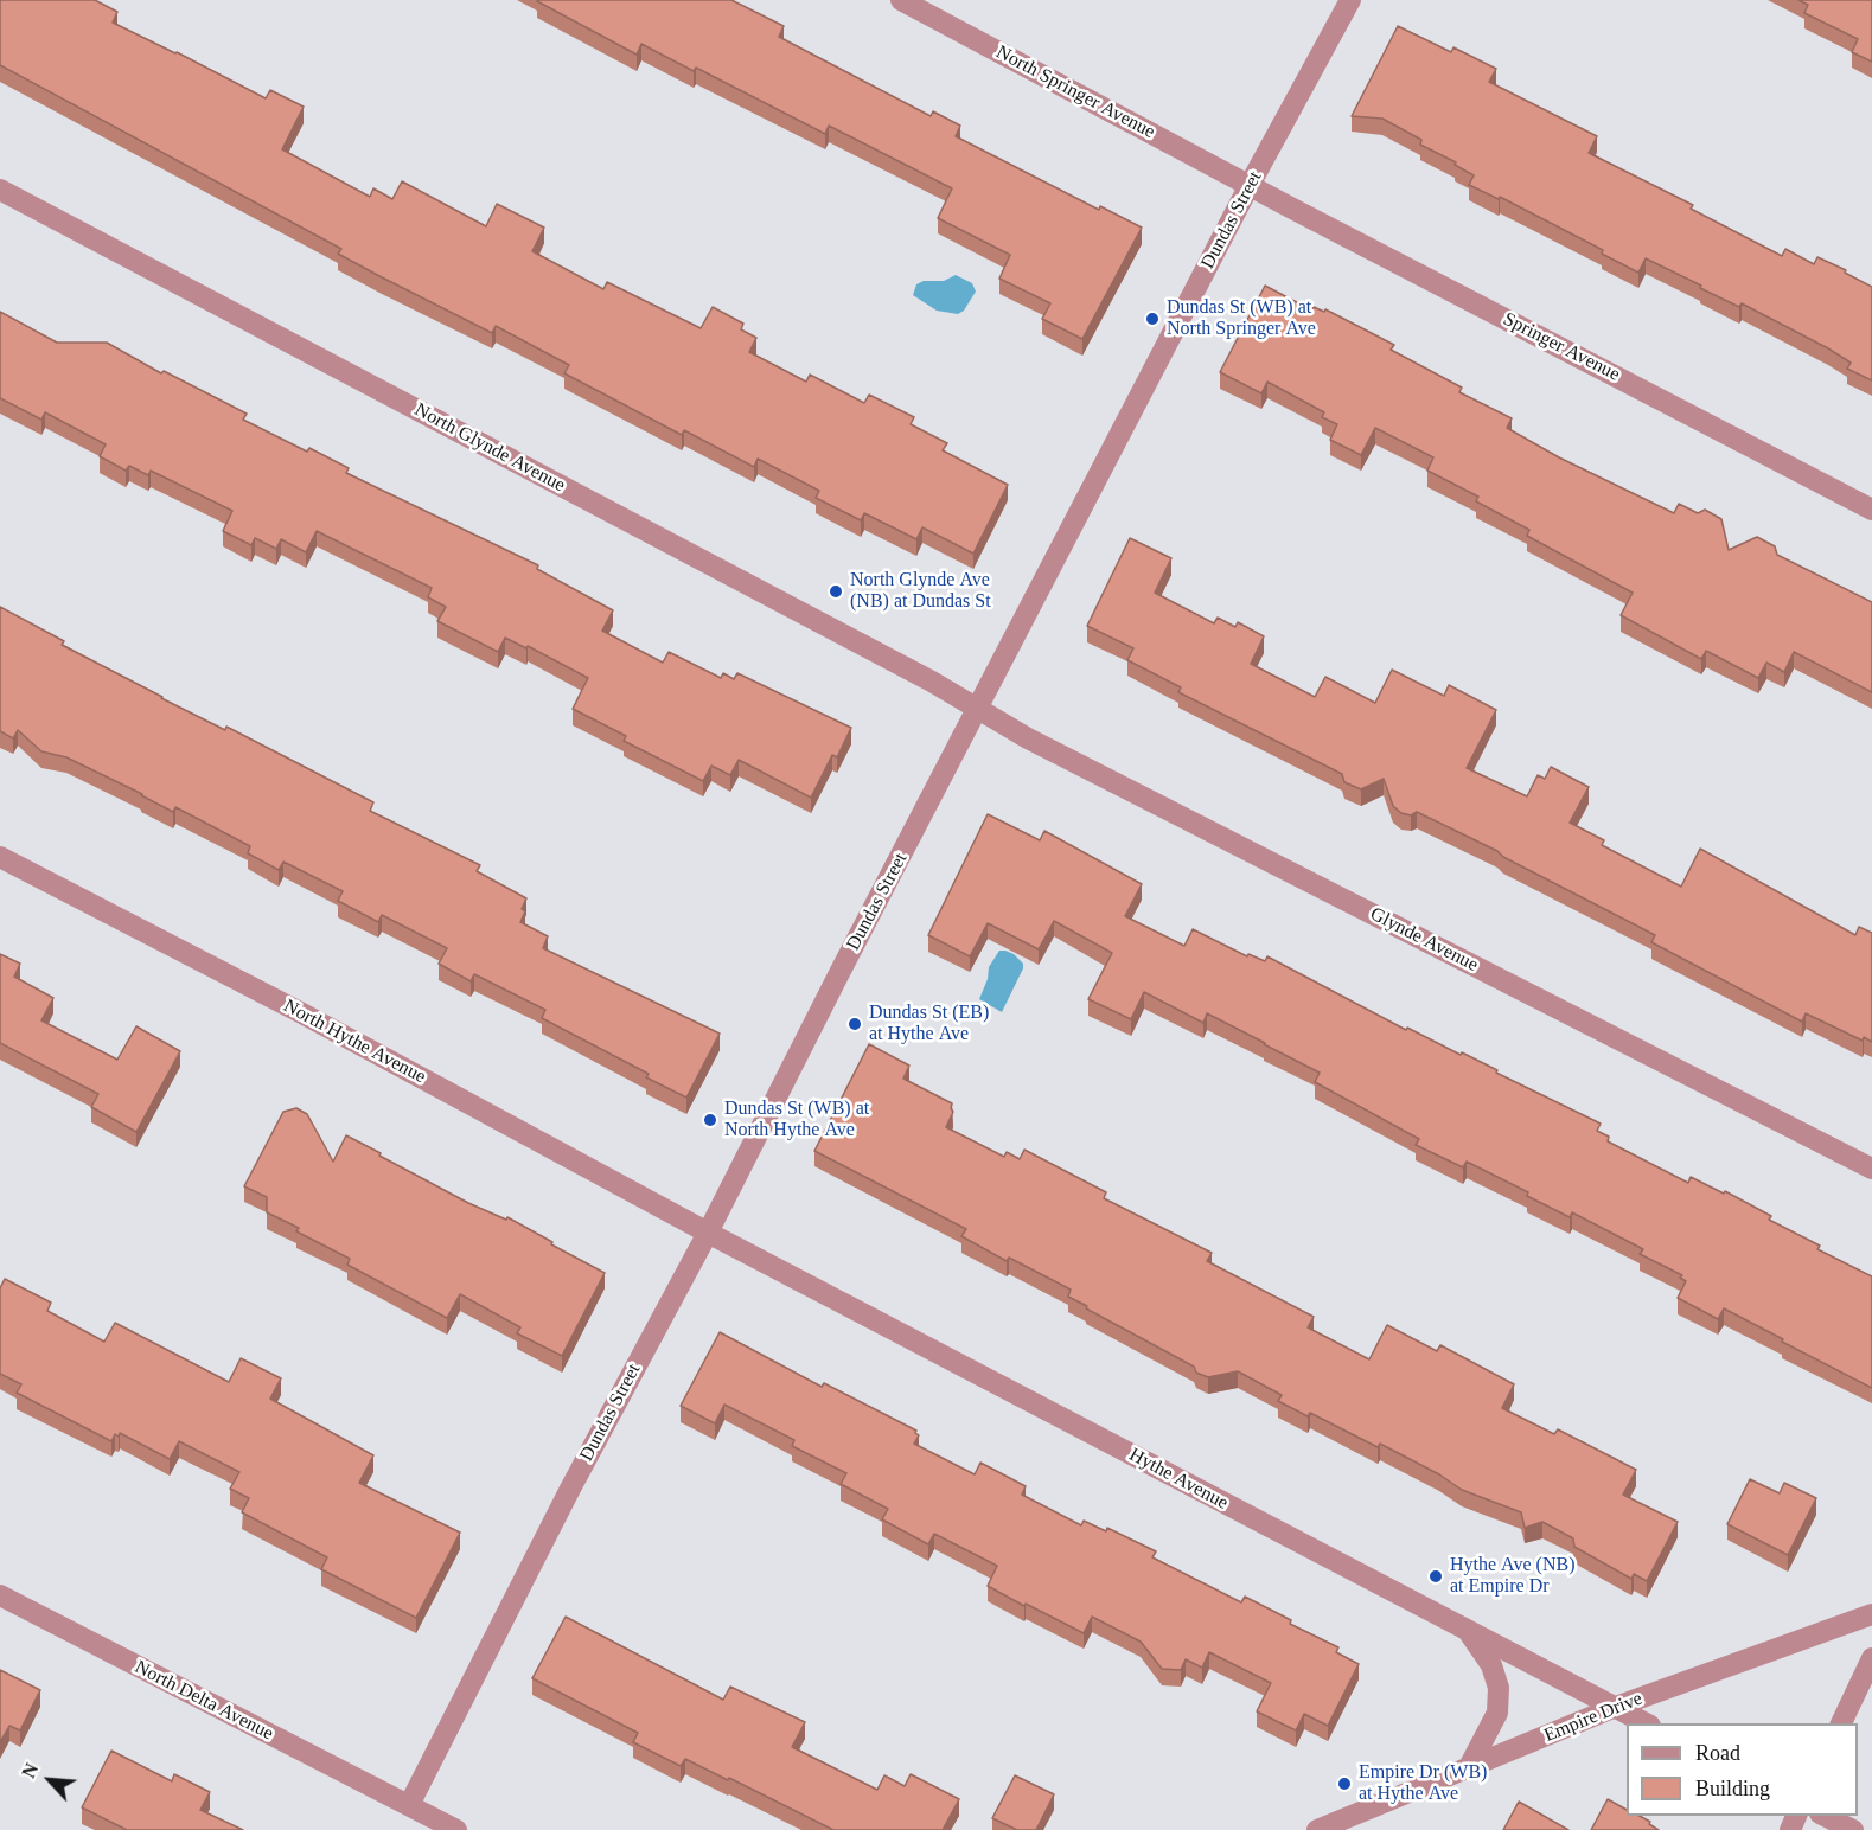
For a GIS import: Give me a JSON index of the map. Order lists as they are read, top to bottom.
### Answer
{
  "streets": {
    "street": [
      "North Springer Avenue",
      "Dundas Street",
      "Springer Avenue",
      "North Glynde Avenue",
      "Glynde Avenue",
      "North Hythe Avenue",
      "Hythe Avenue",
      "North Delta Avenue",
      "Empire Drive"
    ]
  },
  "crossings": [
    ["North Springer Avenue", "Dundas Street"],
    ["North Springer Avenue", "Springer Avenue"],
    ["Dundas Street", "Springer Avenue"],
    ["Dundas Street", "North Glynde Avenue"],
    ["Dundas Street", "Glynde Avenue"],
    ["Dundas Street", "North Hythe Avenue"],
    ["Dundas Street", "Hythe Avenue"],
    ["Dundas Street", "North Delta Avenue"],
    ["North Glynde Avenue", "Glynde Avenue"],
    ["North Hythe Avenue", "Hythe Avenue"],
    ["Hythe Avenue", "Empire Drive"]
  ],
  "places": [
    "Dundas St (WB) at North Springer Ave",
    "North Glynde Ave (NB) at Dundas St",
    "Dundas St (EB) at Hythe Ave",
    "Dundas St (WB) at North Hythe Ave",
    "Hythe Ave (NB) at Empire Dr",
    "Empire Dr (WB) at Hythe Ave"
  ],
  "legend": ["Road", "Building"],
  "north": "top left"
}
